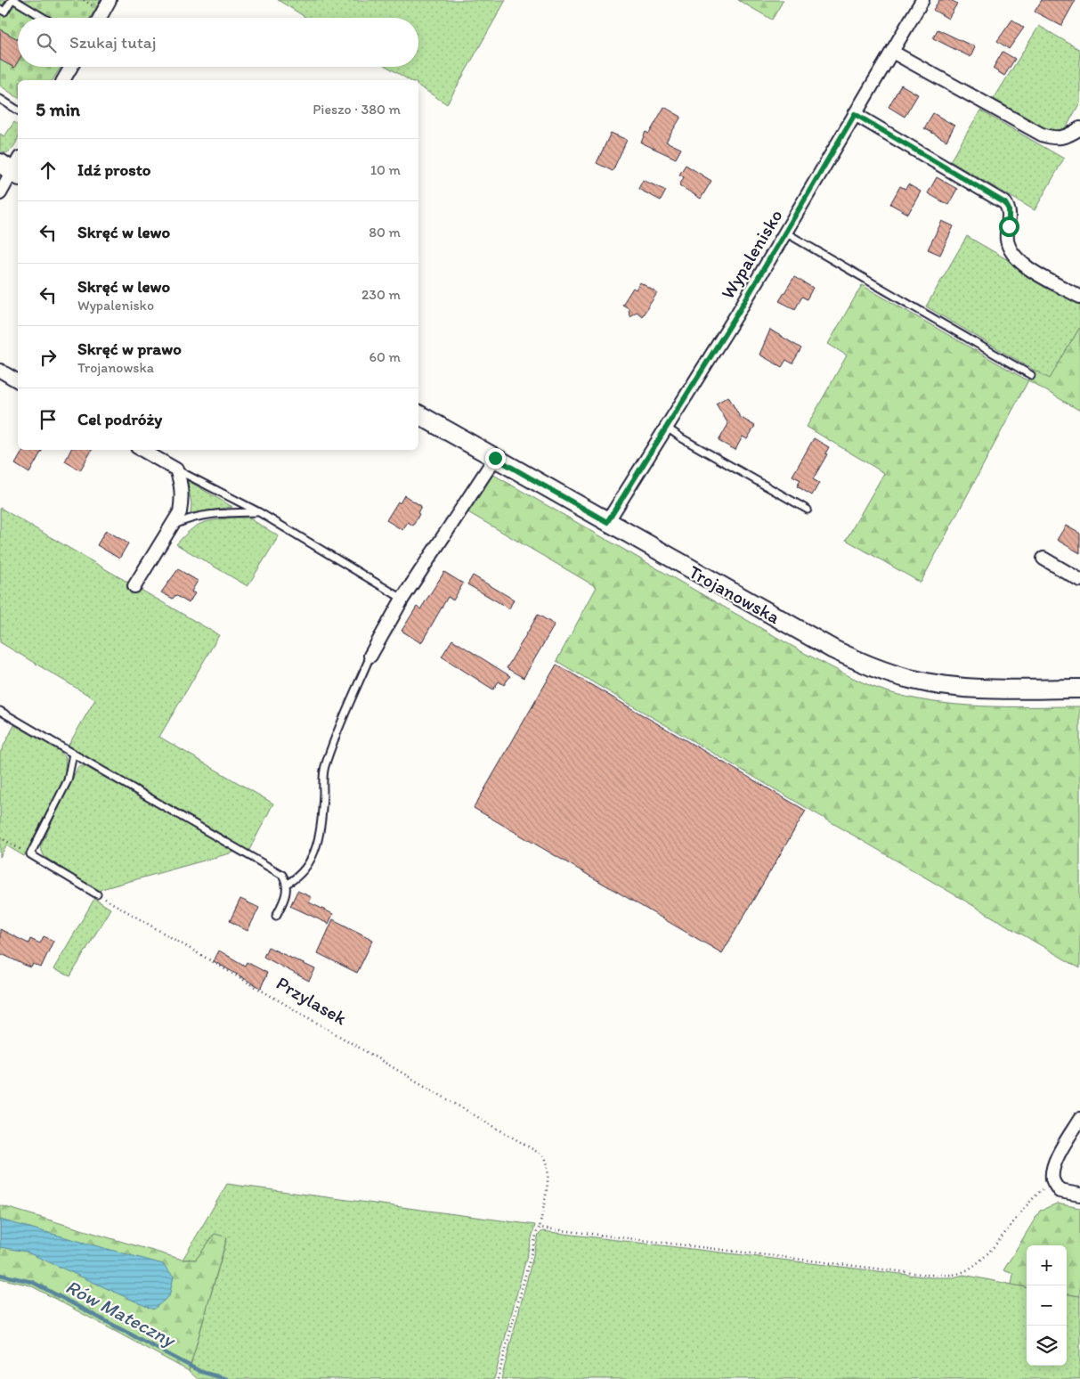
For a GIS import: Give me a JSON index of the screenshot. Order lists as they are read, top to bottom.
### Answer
{
  "streets": {
    "street": ["Wypalenisko", "Trojanowska"],
    "path": ["Przylasek"]
  },
  "crossings": [
    ["Wypalenisko", "Trojanowska"]
  ],
  "water": ["Rów Mateczny"],
  "page": {
    "search": "Szukaj tutaj",
    "heading": ["5 min", "Pieszo · 380 m"],
    "list": [
      ["Idź prosto", "10 m"],
      ["Skręć w lewo", "80 m"],
      ["Skręć w lewo", "Wypalenisko", "230 m"],
      ["Skręć w prawo", "Trojanowska", "60 m"],
      "Cel podróży"
    ],
    "map_buttons": ["+", "−"]
  }
}
